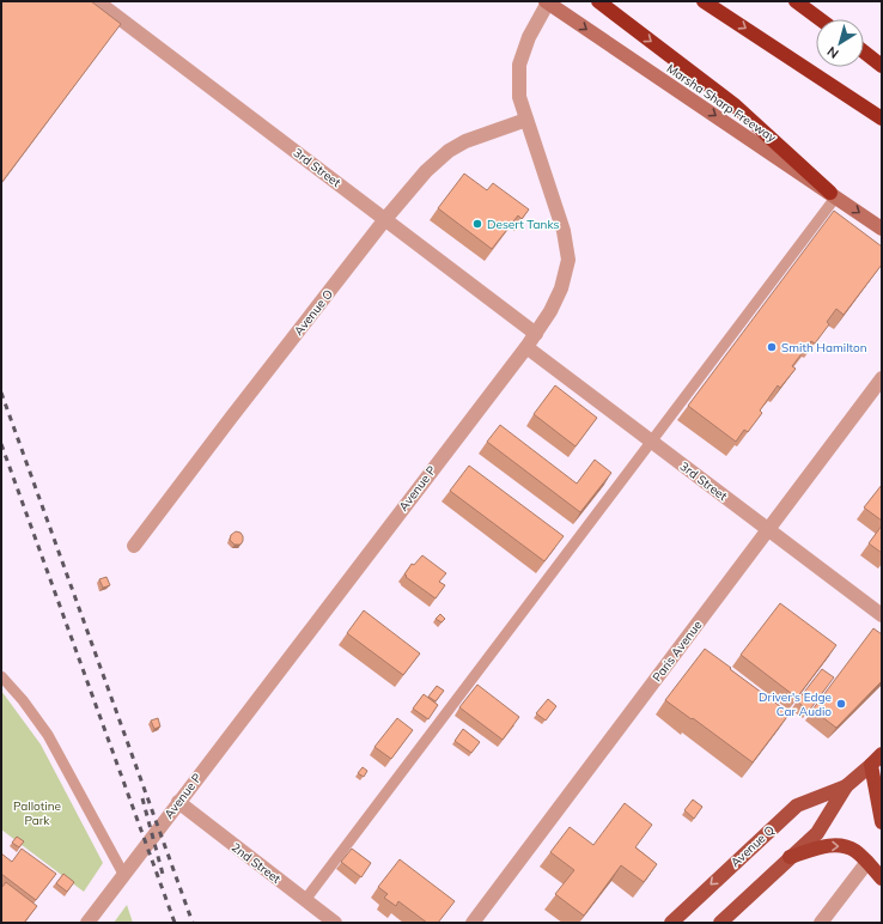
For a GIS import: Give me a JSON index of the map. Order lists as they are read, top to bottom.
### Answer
{
  "streets": {
    "highway": ["Avenue Q"],
    "main road": ["Marsha Sharp Freeway"],
    "street": [
      "3rd Street",
      "Avenue O",
      "Avenue P",
      "Paris Avenue",
      "2nd Street"
    ]
  },
  "crossings": [
    ["Marsha Sharp Freeway", "Avenue P"],
    ["3rd Street", "Avenue O"],
    ["3rd Street", "Avenue P"],
    ["3rd Street", "Paris Avenue"],
    ["Avenue O", "Avenue P"],
    ["Avenue P", "2nd Street"]
  ],
  "one_way": ["Marsha Sharp Freeway", "Avenue Q"],
  "parks": ["Pallotine Park"],
  "places": ["Desert Tanks", "Smith Hamilton", "Driver's Edge Car Audio"],
  "north": "bottom left"
}
